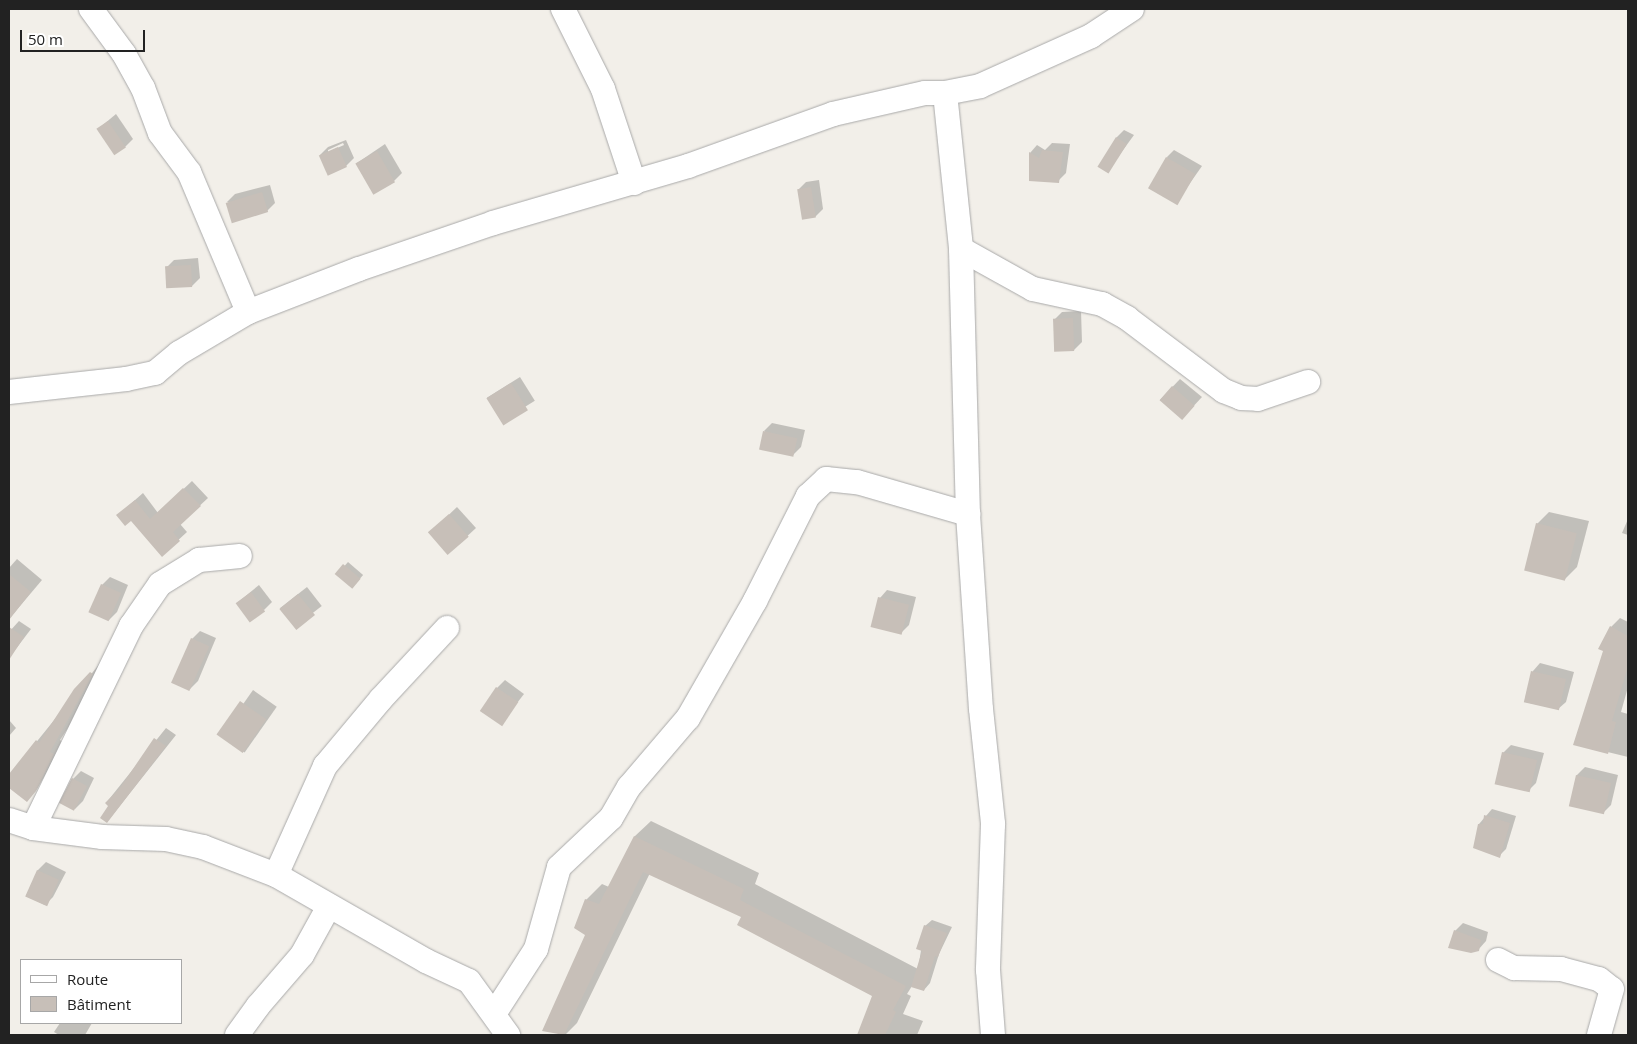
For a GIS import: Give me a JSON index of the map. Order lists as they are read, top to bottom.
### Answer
{
  "legend": ["Route", "Bâtiment"],
  "scale_bar": "50 m"
}
